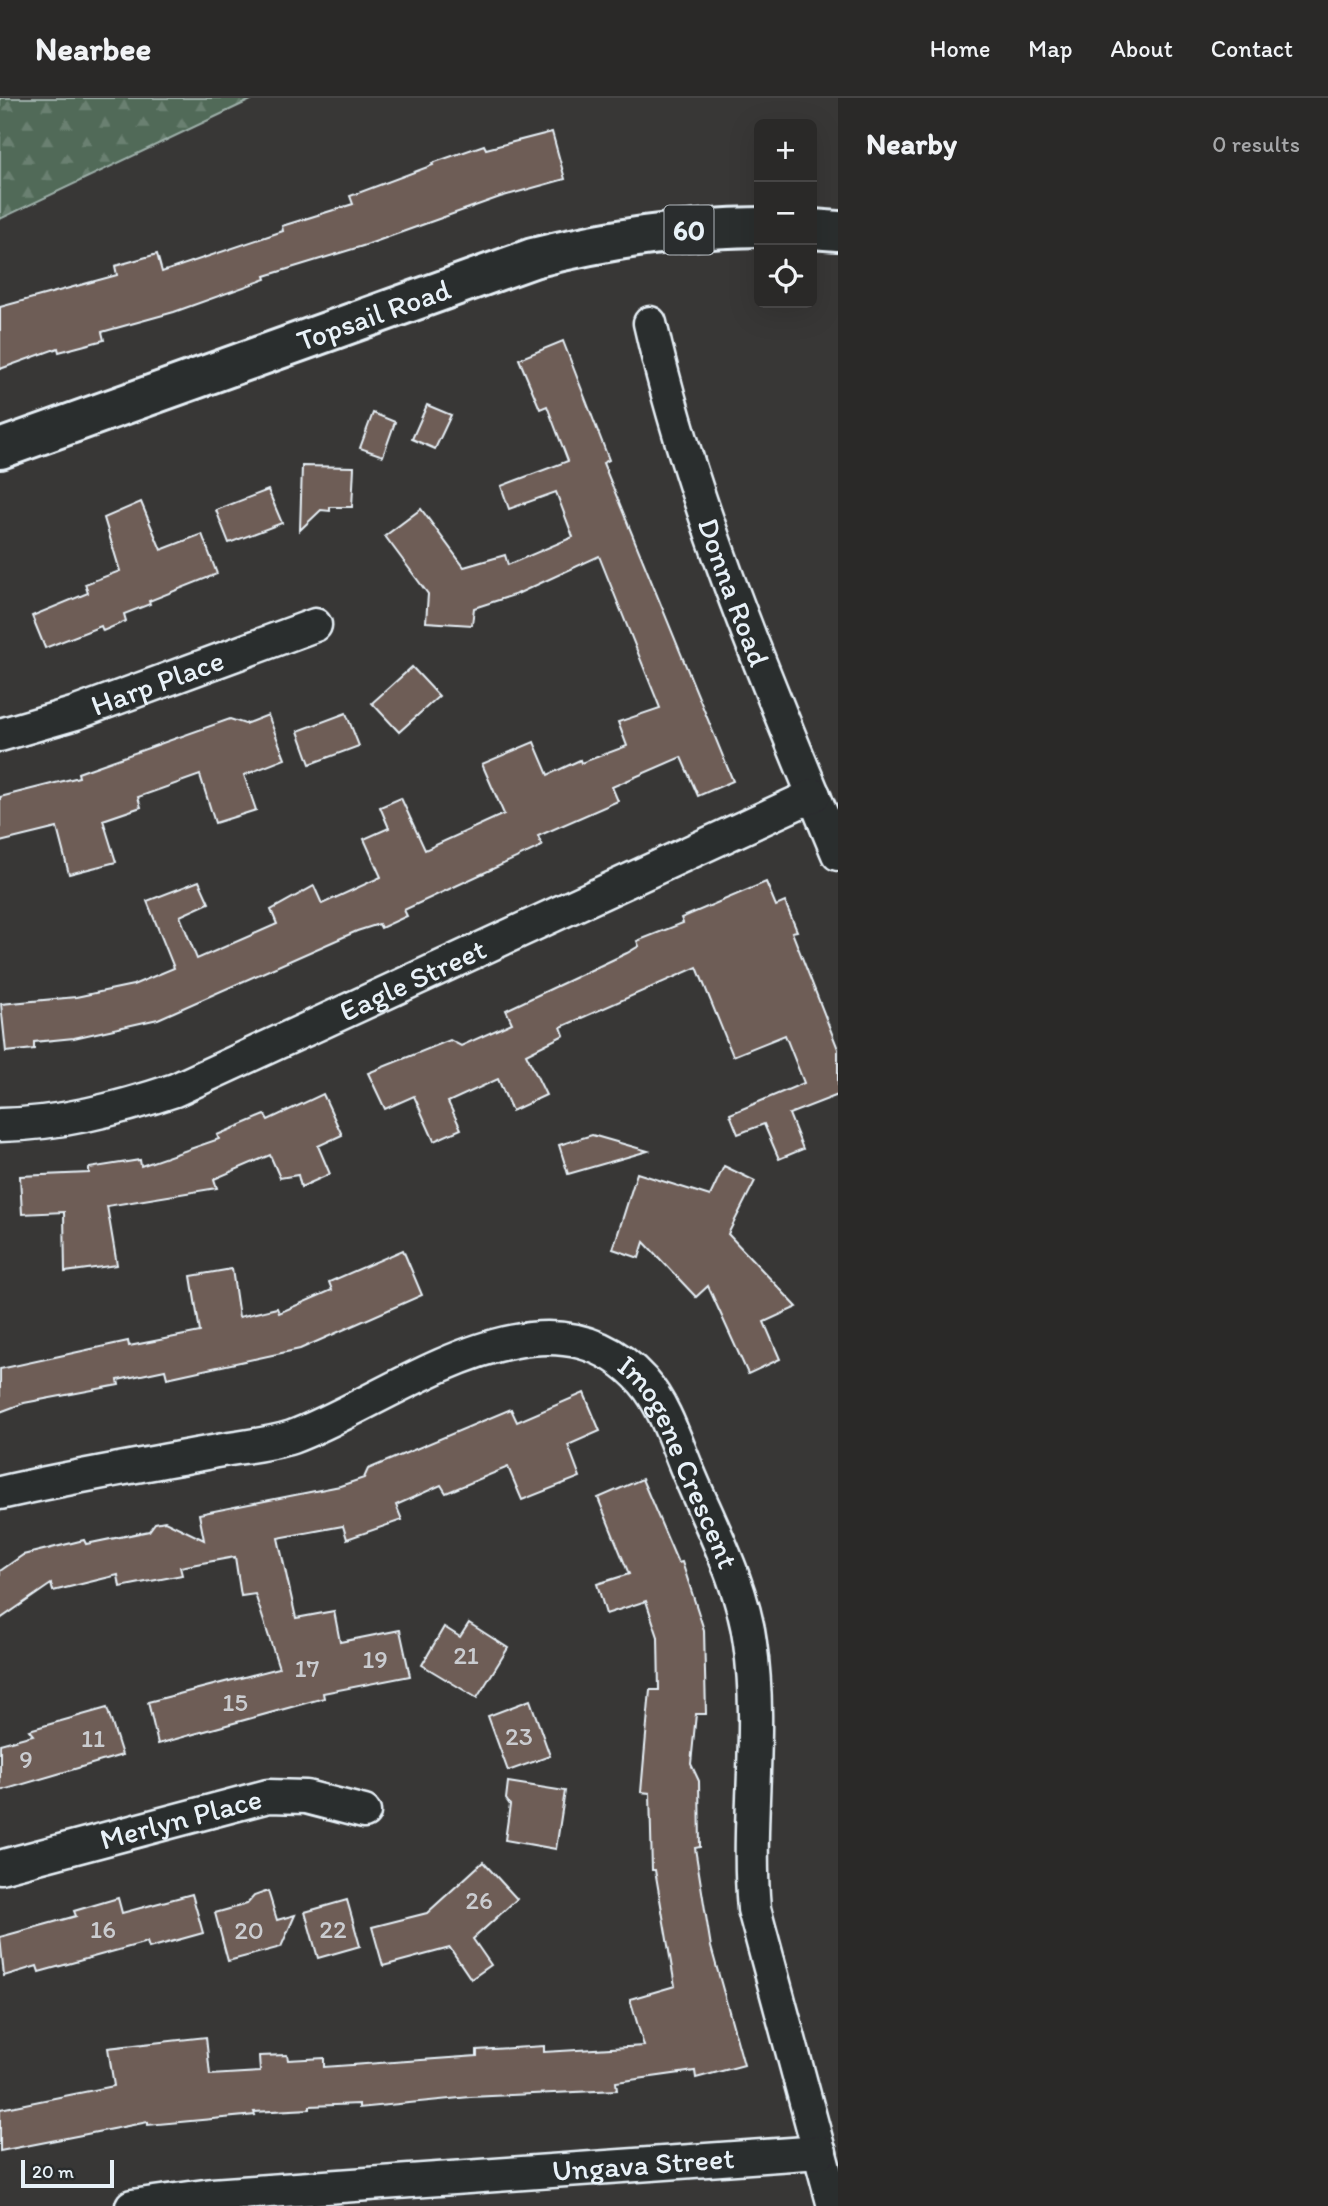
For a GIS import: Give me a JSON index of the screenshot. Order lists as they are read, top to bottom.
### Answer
{
  "streets": {
    "main road": ["60", "Topsail Road"],
    "street": [
      "Donna Road",
      "Harp Place",
      "Eagle Street",
      "Imogene Crescent",
      "Merlyn Place",
      "Ungava Street"
    ]
  },
  "crossings": [
    ["Donna Road", "Eagle Street"],
    ["Imogene Crescent", "Ungava Street"]
  ],
  "house_numbers": [
    "21",
    "19",
    "17",
    "15",
    "23",
    "11",
    "9",
    "26",
    "16",
    "22",
    "20"
  ],
  "scale_bar": "20 m",
  "page": {
    "header": "Nearbee",
    "nav": [
      "Home",
      "Map",
      "About",
      "Contact"
    ],
    "heading": ["Nearby", "0 results"],
    "map_buttons": ["+", "−"],
    "scale": "20 m"
  }
}
